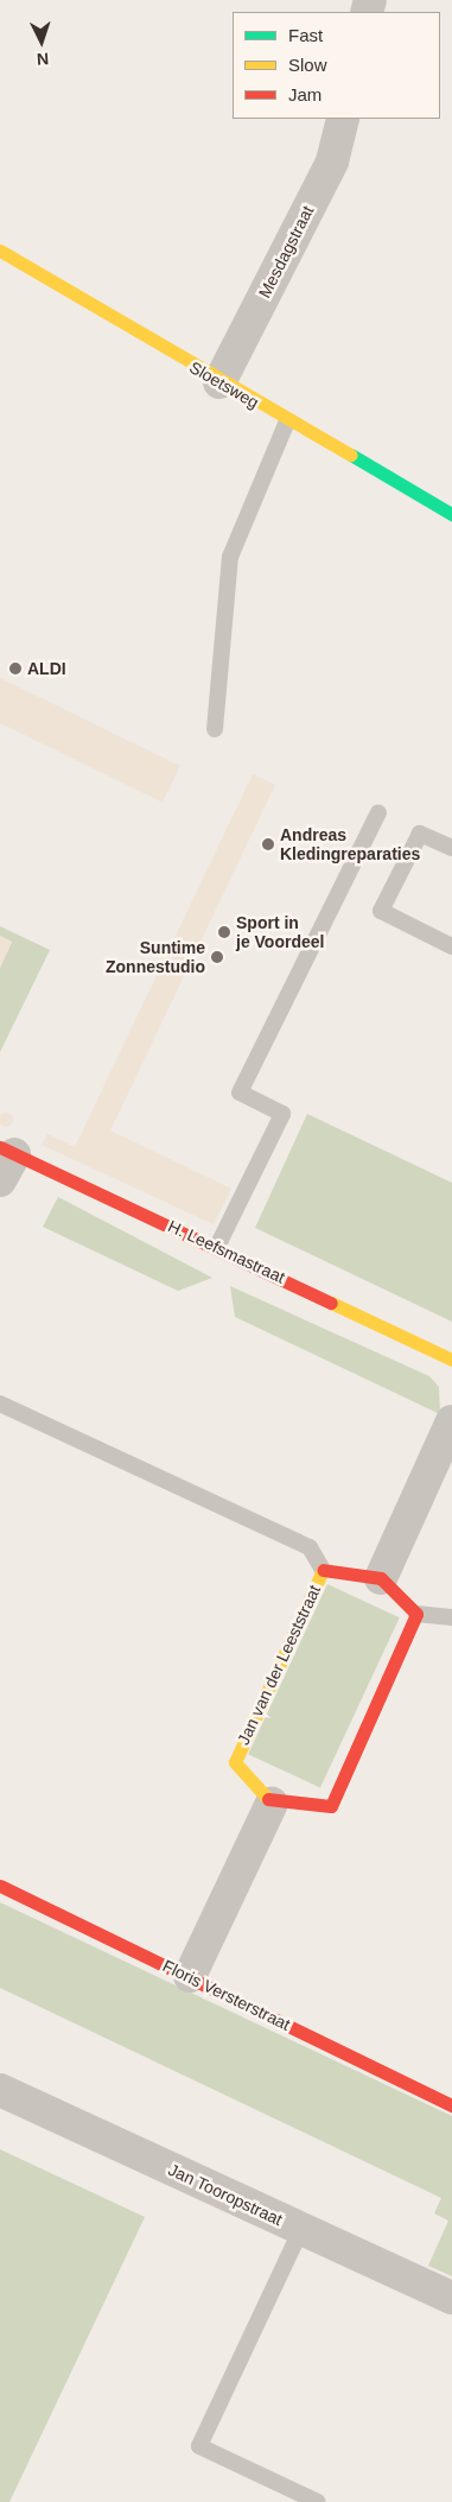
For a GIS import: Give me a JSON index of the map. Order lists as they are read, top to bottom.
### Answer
{
  "streets": {
    "street": [
      "Mesdagstraat",
      "Sloetsweg",
      "H. Leefsmastraat",
      "Jan van der Leeststraat",
      "Floris Versterstraat",
      "Jan Tooropstraat"
    ]
  },
  "crossings": [
    ["Mesdagstraat", "Sloetsweg"]
  ],
  "places": [
    "ALDI",
    "Andreas Kledingreparaties",
    "Sport in je Voordeel",
    "Suntime Zonnestudio"
  ],
  "legend": ["Fast", "Slow", "Jam"],
  "north": "bottom"
}
